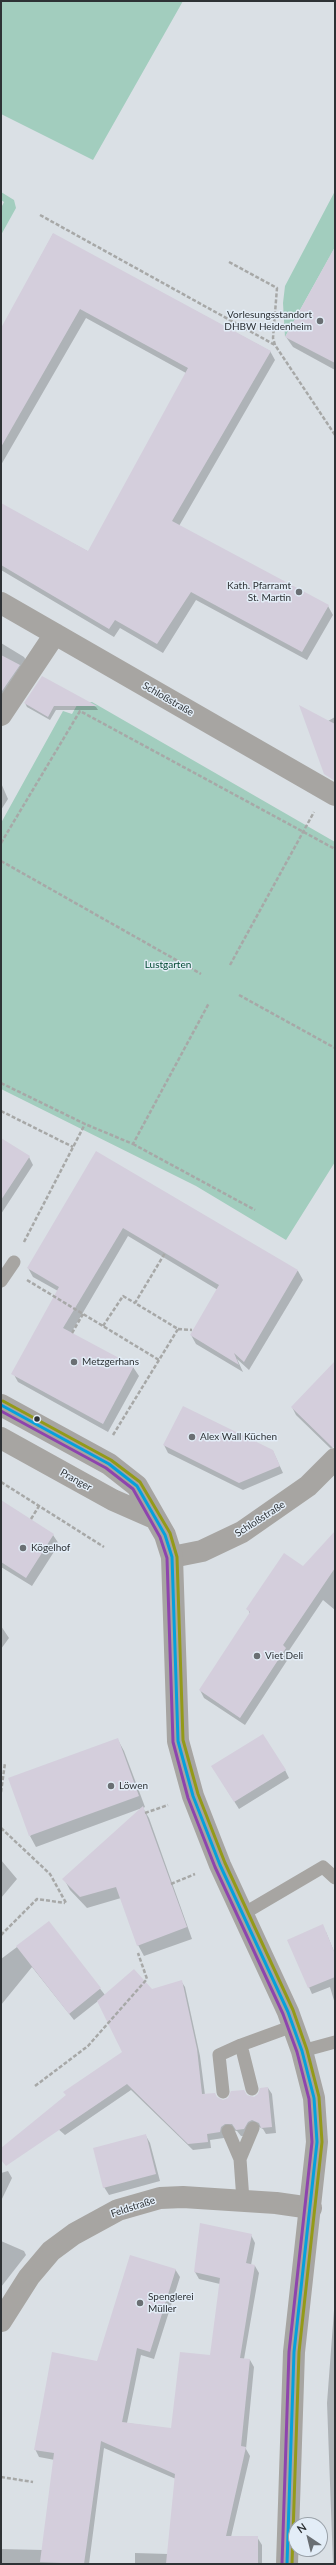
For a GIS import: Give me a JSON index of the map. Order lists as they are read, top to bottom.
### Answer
{
  "streets": {
    "main road": ["Schloßstraße", "Pranger", "Feldstraße"]
  },
  "parks": ["Lustgarten"],
  "places": [
    "Vorlesungsstandort DHBW Heidenheim",
    "Kath. Pfarramt St. Martin",
    "Metzgerhans",
    "Alex Wall Küchen",
    "Kögelhof",
    "Viet Deli",
    "Löwen",
    "Spenglerei Müller"
  ],
  "north": "top left"
}
